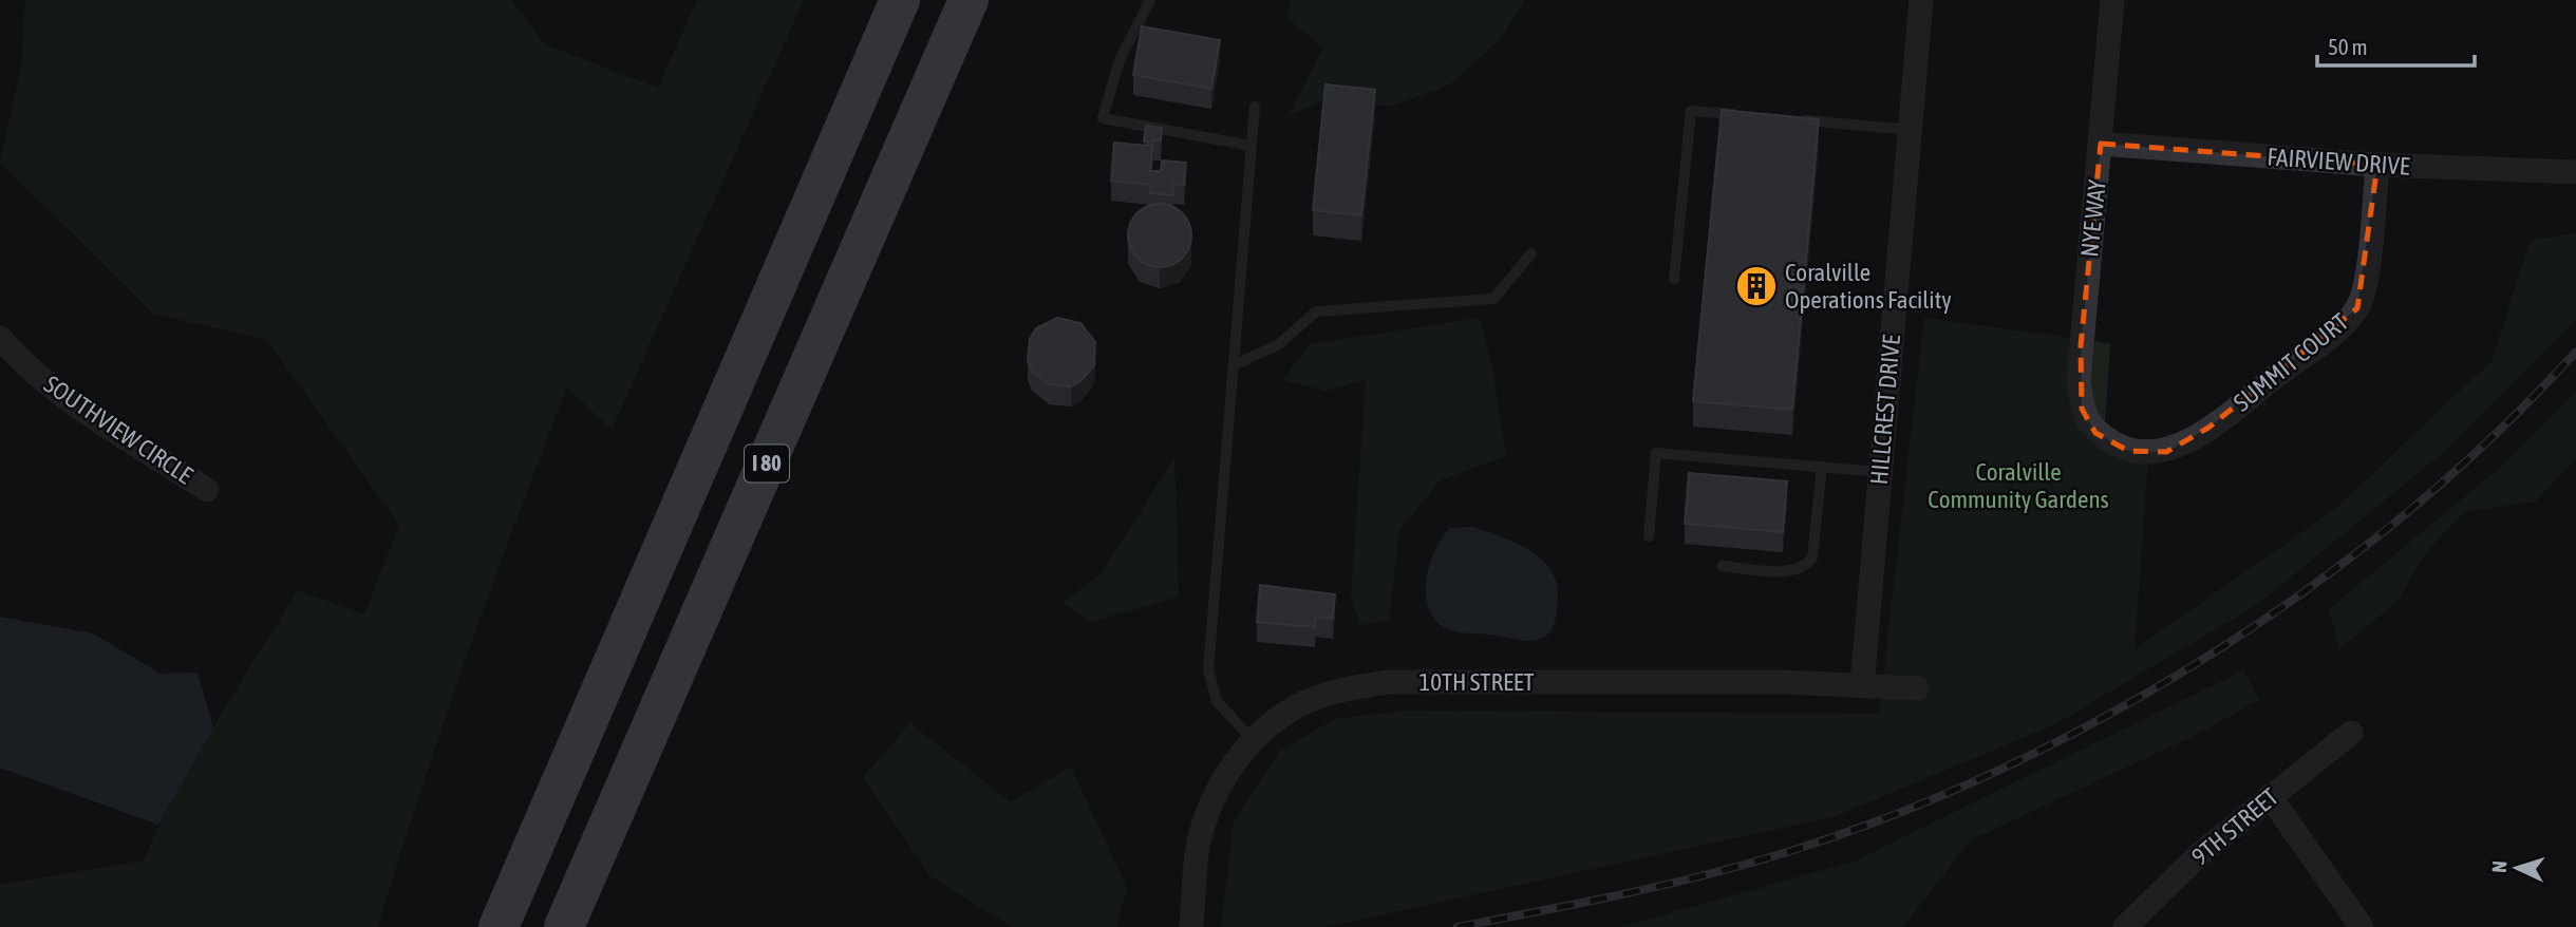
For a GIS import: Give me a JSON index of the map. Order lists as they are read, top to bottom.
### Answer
{
  "streets": {
    "highway": ["I 80"],
    "street": [
      "FAIRVIEW DRIVE",
      "NYE WAY",
      "SUMMIT COURT",
      "HILLCREST DRIVE",
      "SOUTHVIEW CIRCLE",
      "10TH STREET",
      "9TH STREET"
    ]
  },
  "crossings": [
    ["FAIRVIEW DRIVE", "NYE WAY"],
    ["FAIRVIEW DRIVE", "SUMMIT COURT"],
    ["NYE WAY", "SUMMIT COURT"],
    ["HILLCREST DRIVE", "10TH STREET"]
  ],
  "parks": ["Coralville Community Gardens"],
  "places": {
    "building": ["Coralville Operations Facility"]
  },
  "scale_bar": "50 m",
  "north": "left"
}
